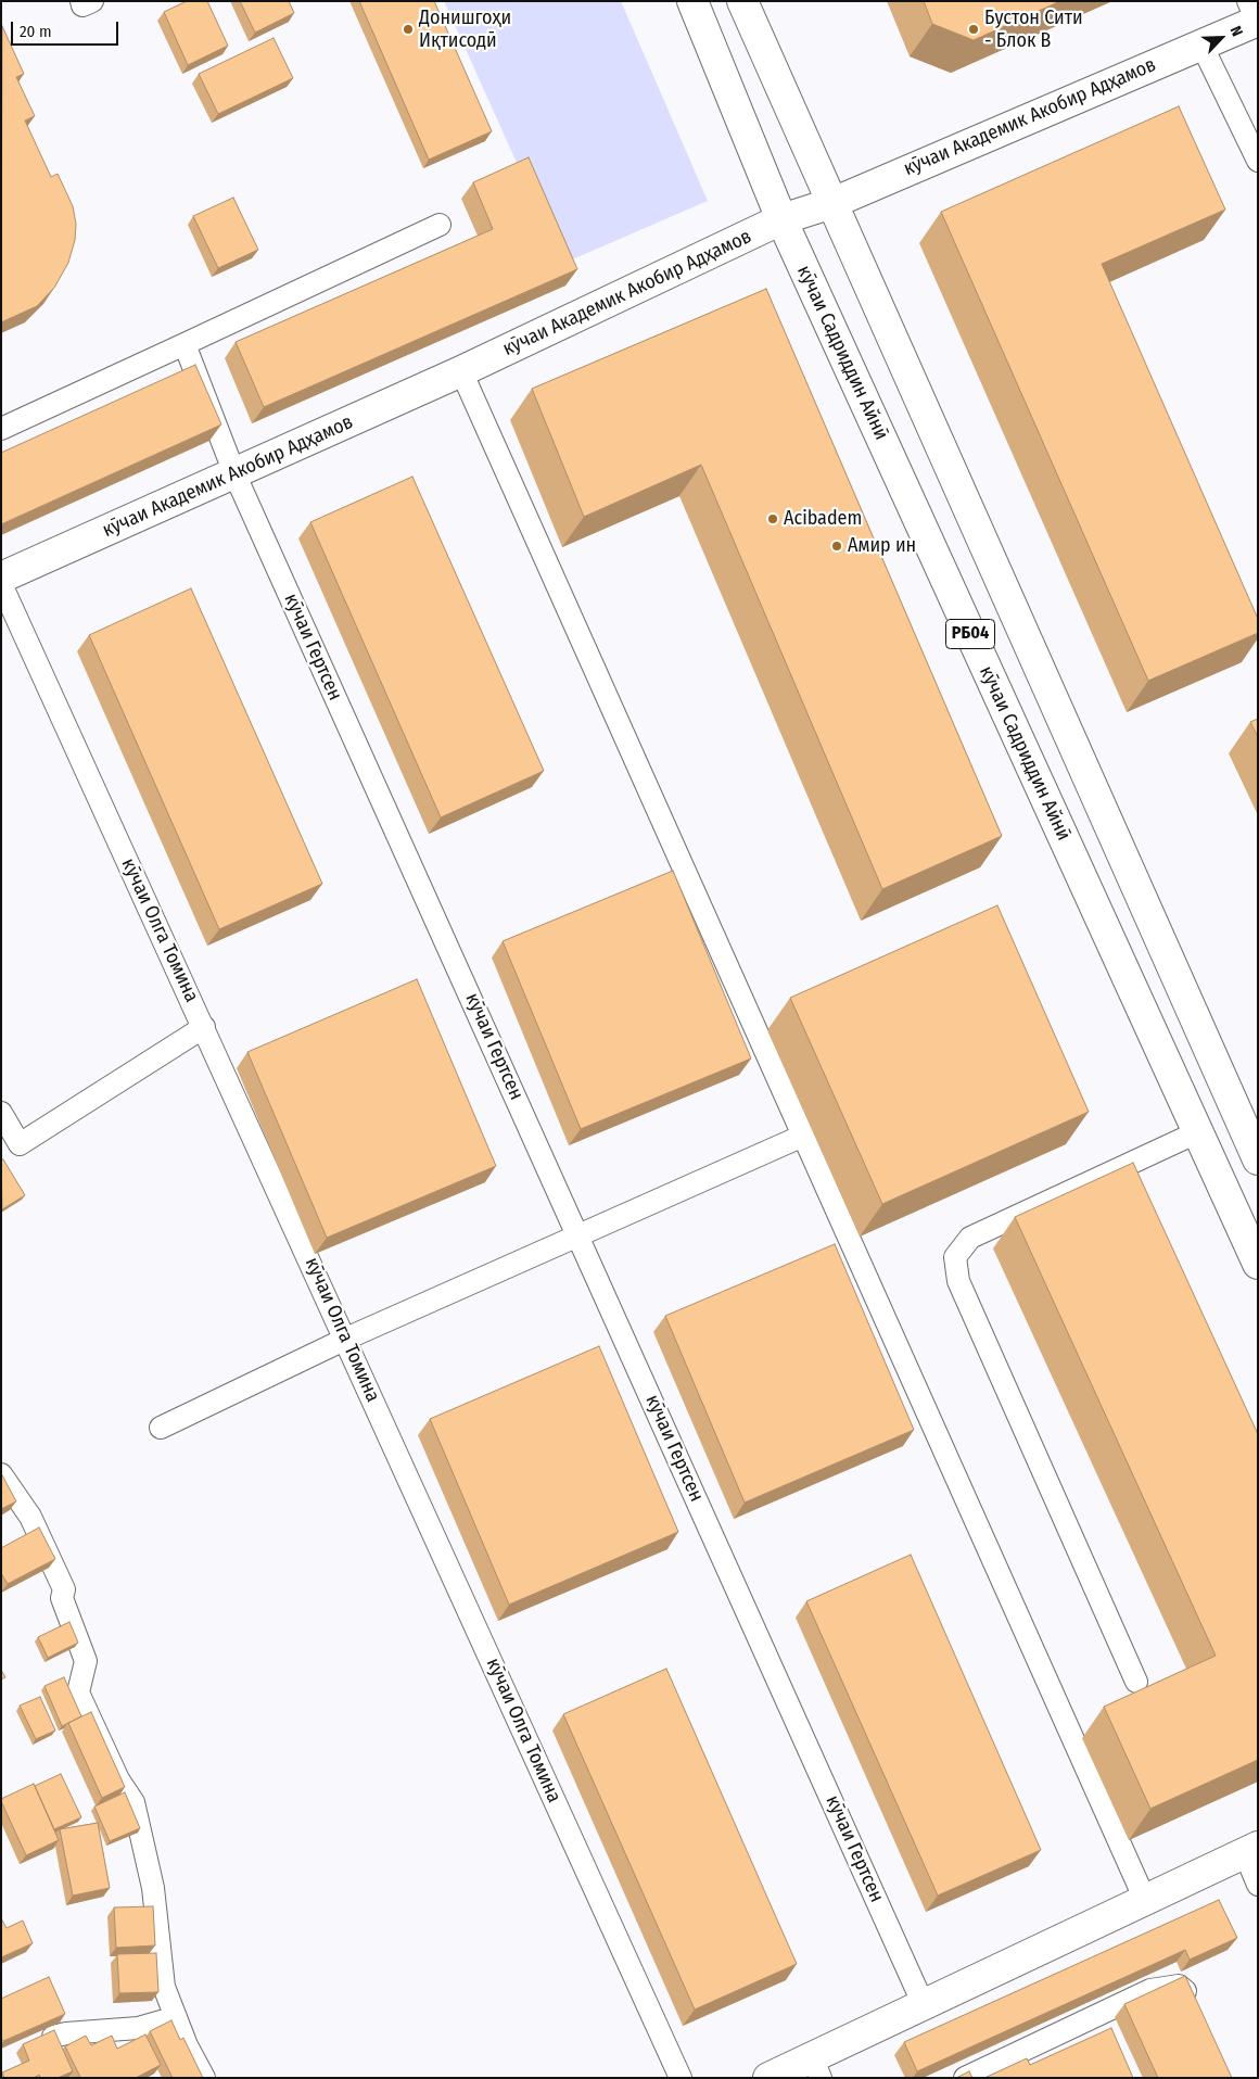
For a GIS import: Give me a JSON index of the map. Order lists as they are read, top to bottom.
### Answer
{
  "streets": {
    "main road": ["кӯчаи Академик Акобир Адҳамов", "кӯчаи Садриддин Айнӣ", "РБ04"],
    "lane": ["кӯчаи Гертсен", "кӯчаи Олга Томина"]
  },
  "crossings": [
    ["кӯчаи Академик Акобир Адҳамов", "кӯчаи Садриддин Айнӣ"],
    ["кӯчаи Академик Акобир Адҳамов", "РБ04"],
    ["кӯчаи Академик Акобир Адҳамов", "кӯчаи Гертсен"]
  ],
  "places": [
    "Донишгоҳи Иқтисодӣ",
    "Бустон Сити - Блок В",
    "Acibadem",
    "Амир ин"
  ],
  "scale_bar": "20 m",
  "north": "top right"
}
